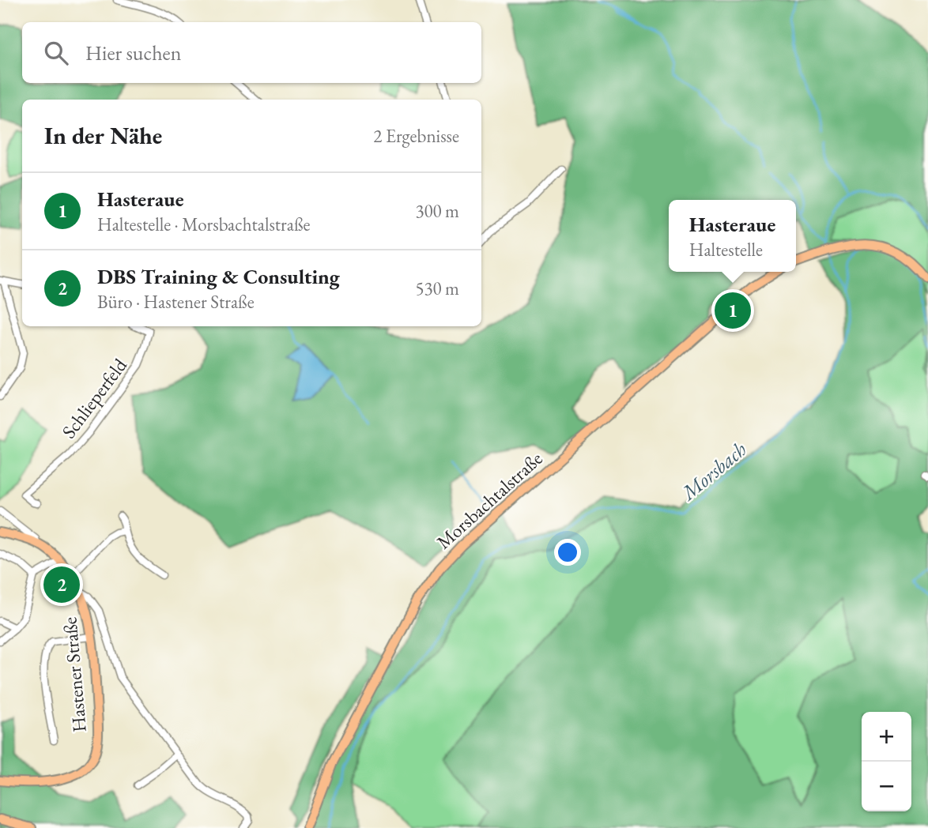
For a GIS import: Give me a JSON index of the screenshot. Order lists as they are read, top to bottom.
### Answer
{
  "streets": {
    "main road": ["Morsbachtalstraße", "Hastener Straße"],
    "street": ["Schlieperfeld"]
  },
  "water": ["Morsbach"],
  "page": {
    "search": "Hier suchen",
    "heading": ["In der Nähe", "2 Ergebnisse"],
    "list": [
      {
        "mark": "1",
        "name": "Hasteraue",
        "note": "Haltestelle · Morsbachtalstraße",
        "value": "300 m"
      },
      {
        "mark": "2",
        "name": "DBS Training & Consulting",
        "note": "Büro · Hastener Straße",
        "value": "530 m"
      }
    ],
    "popup": ["Hasteraue", "Haltestelle"],
    "pins": ["1", "2"],
    "map_buttons": ["+", "−"]
  }
}
